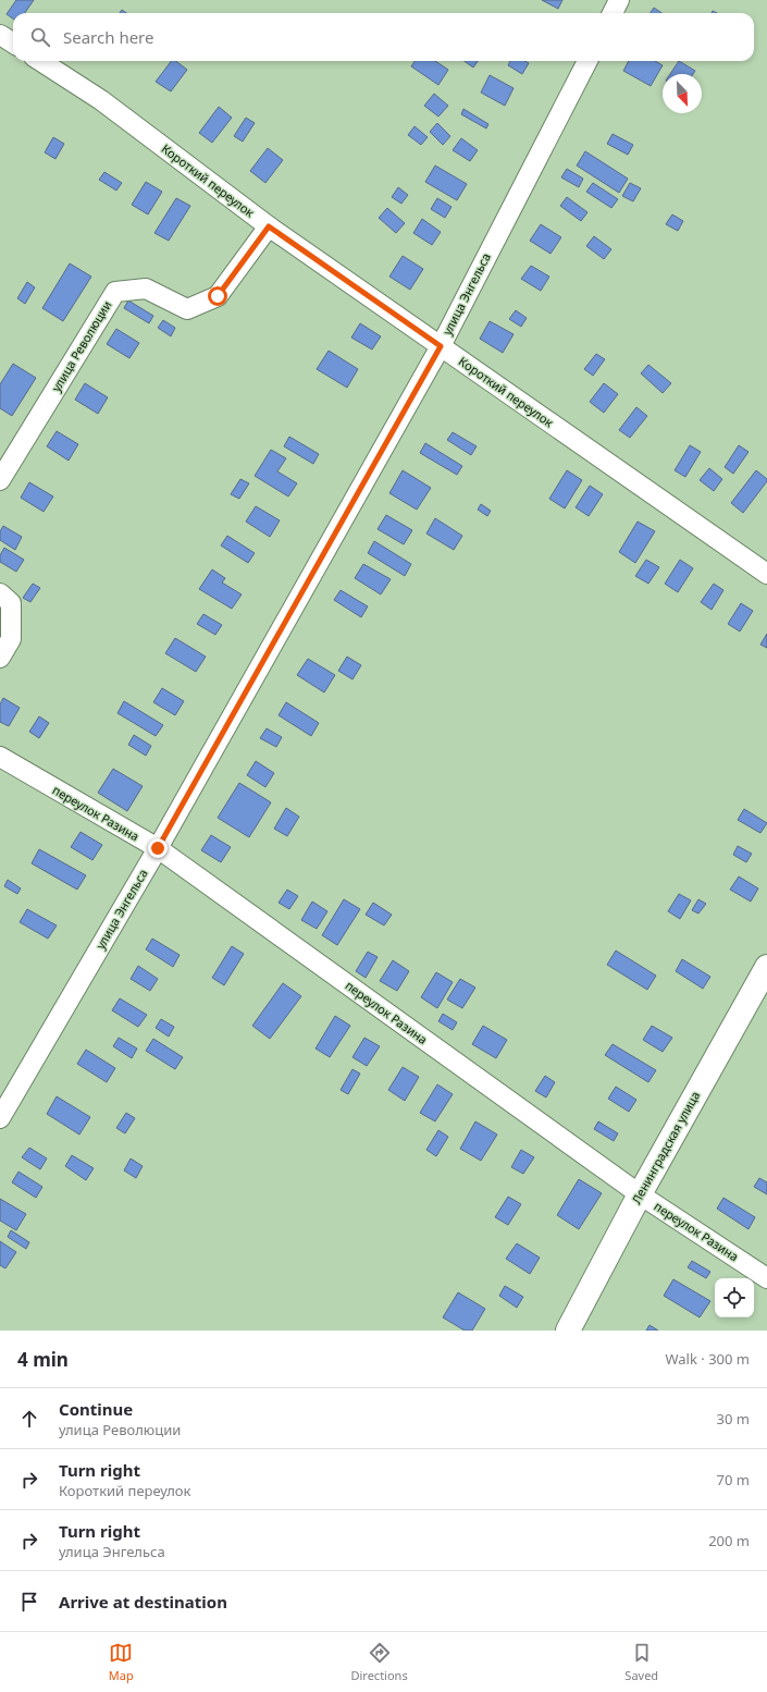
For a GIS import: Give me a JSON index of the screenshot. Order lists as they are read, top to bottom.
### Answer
{
  "streets": {
    "street": [
      "Короткий переулок",
      "улица Энгельса",
      "улица Революции",
      "переулок Разина",
      "Ленинградская улица"
    ]
  },
  "crossings": [
    ["Короткий переулок", "улица Энгельса"],
    ["Короткий переулок", "улица Революции"],
    ["улица Энгельса", "переулок Разина"],
    ["переулок Разина", "Ленинградская улица"]
  ],
  "north": "bottom right",
  "page": {
    "search": "Search here",
    "heading": ["4 min", "Walk · 300 m"],
    "list": [
      ["Continue", "улица Революции", "30 m"],
      ["Turn right", "Короткий переулок", "70 m"],
      ["Turn right", "улица Энгельса", "200 m"],
      "Arrive at destination"
    ],
    "nav": ["Map", "Directions", "Saved"]
  }
}
